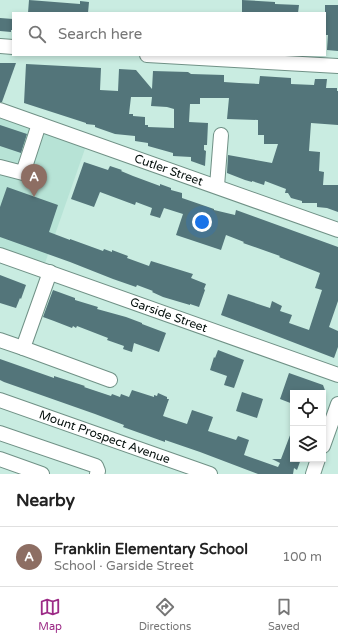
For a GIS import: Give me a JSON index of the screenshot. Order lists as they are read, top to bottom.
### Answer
{
  "streets": {
    "street": ["Cutler Street", "Garside Street", "Mount Prospect Avenue"]
  },
  "page": {
    "search": "Search here",
    "pins": "A",
    "heading": "Nearby",
    "list": [
      {
        "mark": "A",
        "name": "Franklin Elementary School",
        "note": "School · Garside Street",
        "value": "100 m"
      }
    ],
    "nav": ["Map", "Directions", "Saved"]
  }
}
